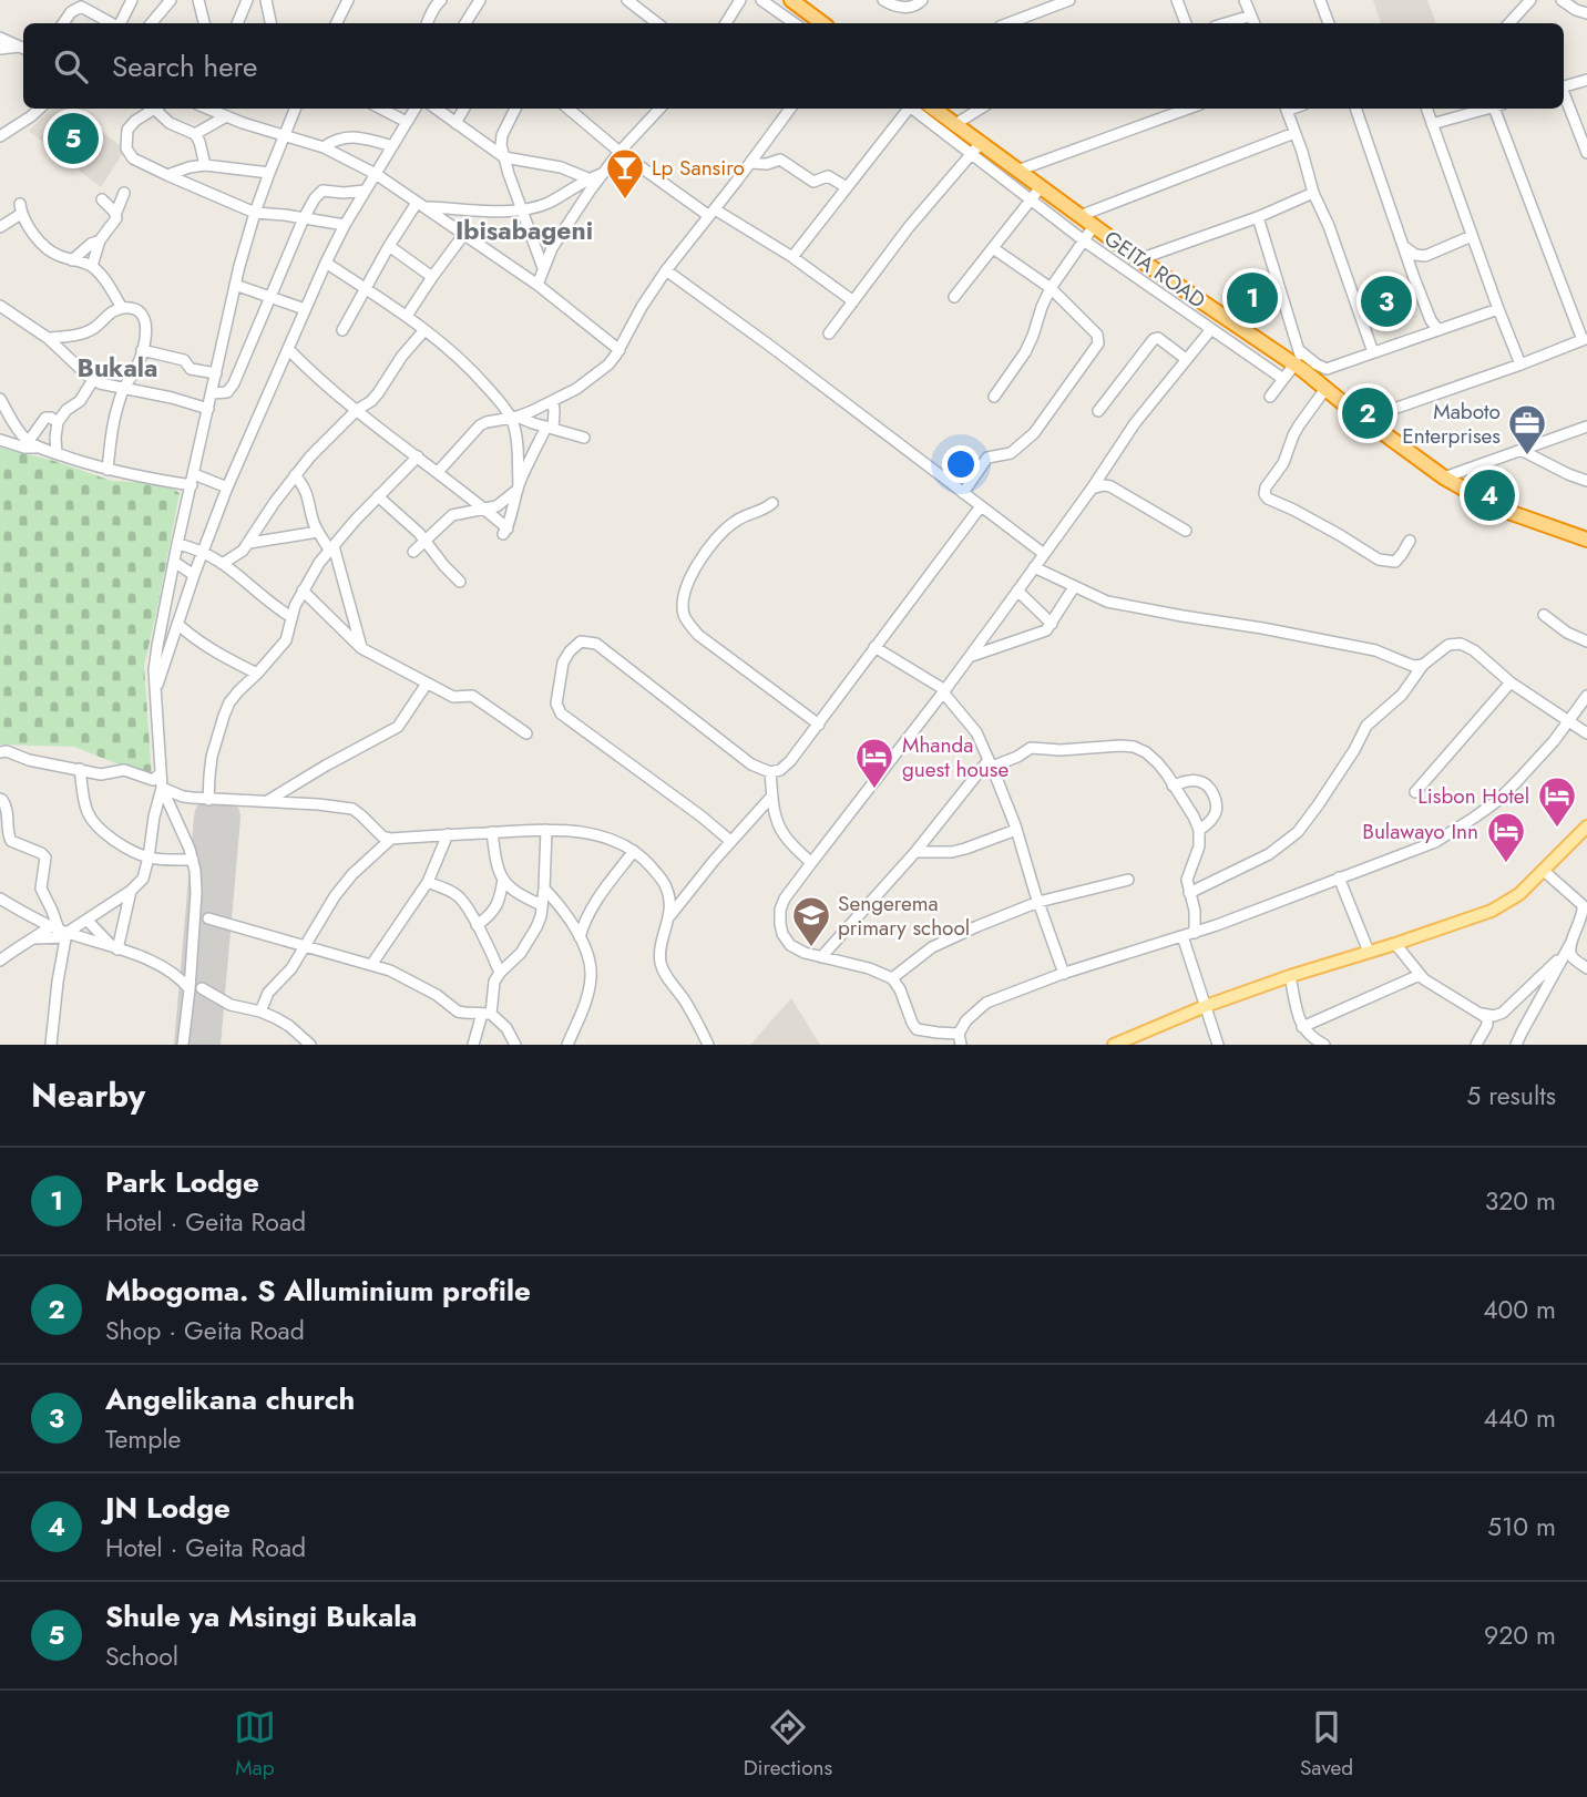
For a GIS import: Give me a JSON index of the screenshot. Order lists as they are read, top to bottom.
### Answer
{
  "streets": {
    "highway": ["GEITA ROAD"]
  },
  "districts": ["Ibisabageni", "Bukala"],
  "places": {
    "bar": ["Lp Sansiro"],
    "office": ["Maboto Enterprises"],
    "hotel": ["Mhanda guest house", "Lisbon Hotel", "Bulawayo Inn"],
    "school or university": ["Sengerema primary school"]
  },
  "page": {
    "search": "Search here",
    "pins": [
      "5",
      "1",
      "3",
      "2",
      "4"
    ],
    "heading": ["Nearby", "5 results"],
    "list": [
      {
        "mark": "1",
        "name": "Park Lodge",
        "note": "Hotel · Geita Road",
        "value": "320 m"
      },
      {
        "mark": "2",
        "name": "Mbogoma. S Alluminium profile",
        "note": "Shop · Geita Road",
        "value": "400 m"
      },
      {
        "mark": "3",
        "name": "Angelikana church",
        "note": "Temple",
        "value": "440 m"
      },
      {
        "mark": "4",
        "name": "JN Lodge",
        "note": "Hotel · Geita Road",
        "value": "510 m"
      },
      {
        "mark": "5",
        "name": "Shule ya Msingi Bukala",
        "note": "School",
        "value": "920 m"
      }
    ],
    "nav": ["Map", "Directions", "Saved"]
  }
}
